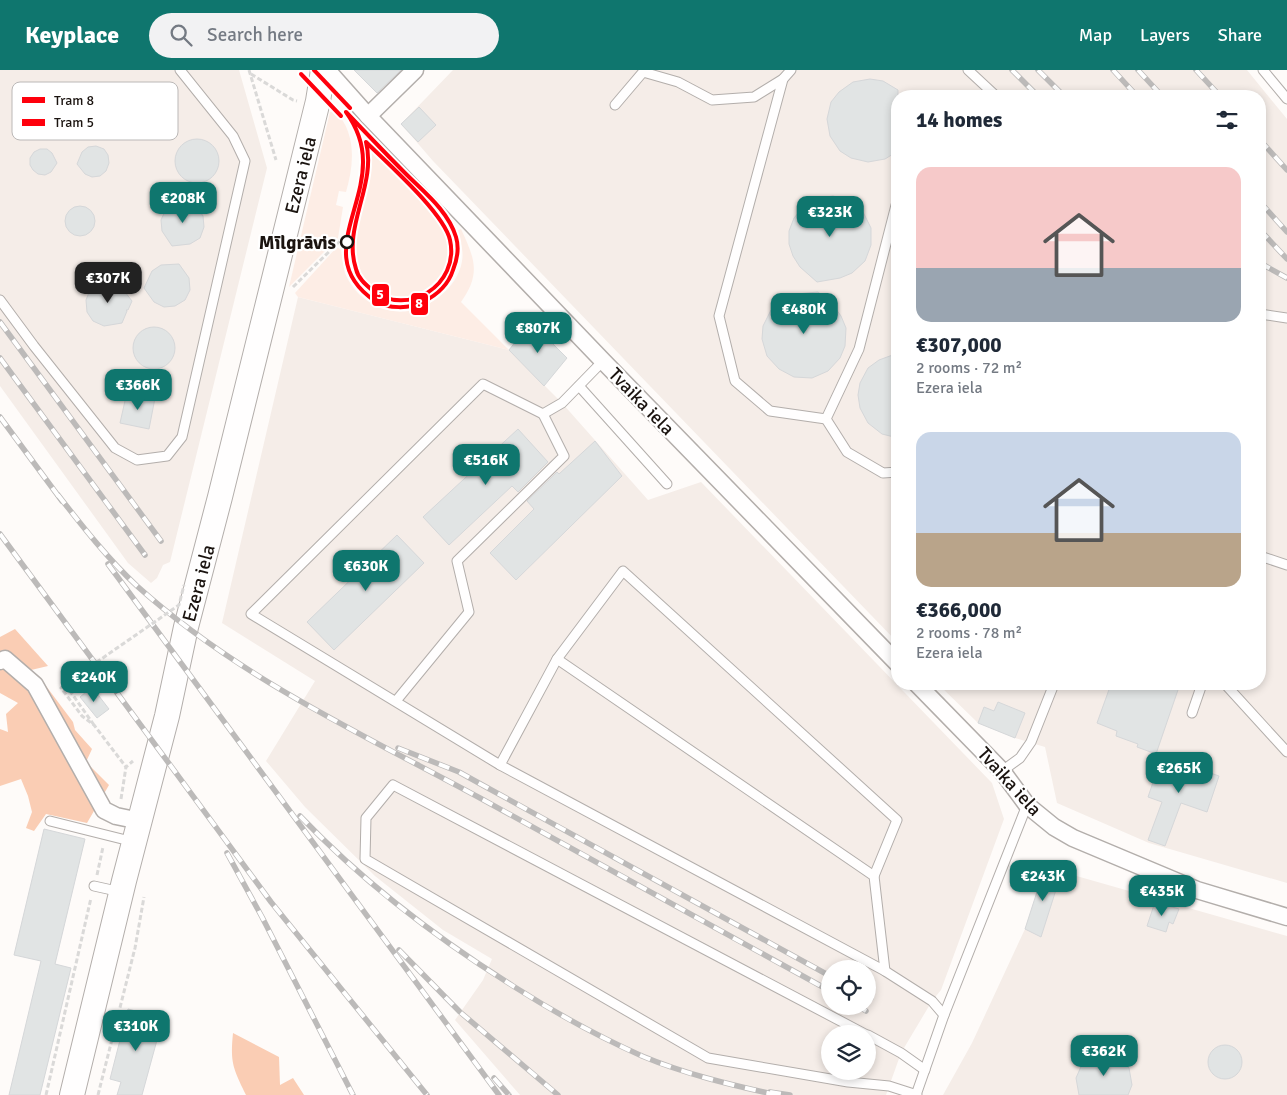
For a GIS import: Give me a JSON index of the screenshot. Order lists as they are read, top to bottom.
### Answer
{
  "streets": {
    "street": ["Ezera iela", "Tvaika iela"]
  },
  "crossings": [
    ["Ezera iela", "Tvaika iela"]
  ],
  "places": ["Mīlgrāvis"],
  "lines": ["tram line 5", "tram line 8"],
  "legend": ["Tram 8", "Tram 5"],
  "page": {
    "header": "Keyplace",
    "search": "Search here",
    "nav": ["Map", "Layers", "Share"],
    "heading": "14 homes",
    "list": [
      {
        "name": "€307,000",
        "note": "2 rooms · 72 m² · Ezera iela"
      },
      {
        "name": "€366,000",
        "note": "2 rooms · 78 m² · Ezera iela"
      }
    ],
    "price": [
      "€208K",
      "€323K",
      "€307K",
      "€480K",
      "€807K",
      "€366K",
      "€516K",
      "€630K",
      "€240K",
      "€265K",
      "€243K",
      "€435K",
      "€310K",
      "€362K"
    ]
  }
}
